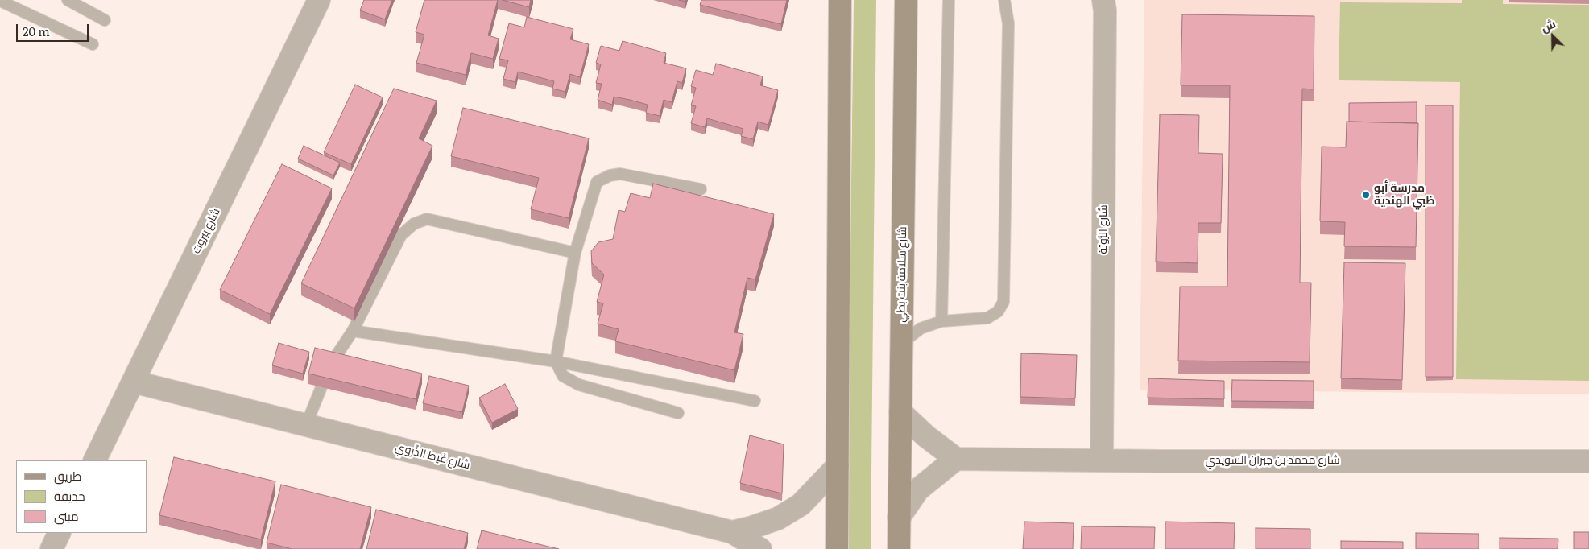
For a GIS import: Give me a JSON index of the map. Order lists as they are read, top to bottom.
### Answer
{
  "streets": {
    "main road": ["شارع سلامة بنت بطي"],
    "street": [
      "شارع الرُّوتة",
      "شارع بيروت",
      "شارع غَيط الذِّروي",
      "شارع محمد بن جبران السويدي"
    ]
  },
  "crossings": [
    ["شارع الرُّوتة", "شارع محمد بن جبران السويدي"],
    ["شارع بيروت", "شارع غَيط الذِّروي"]
  ],
  "places": ["مدرسة أبو ظبي الهندية"],
  "legend": ["طريق", "حديقة", "مبنى"],
  "scale_bar": "20 m",
  "north": "top left"
}
